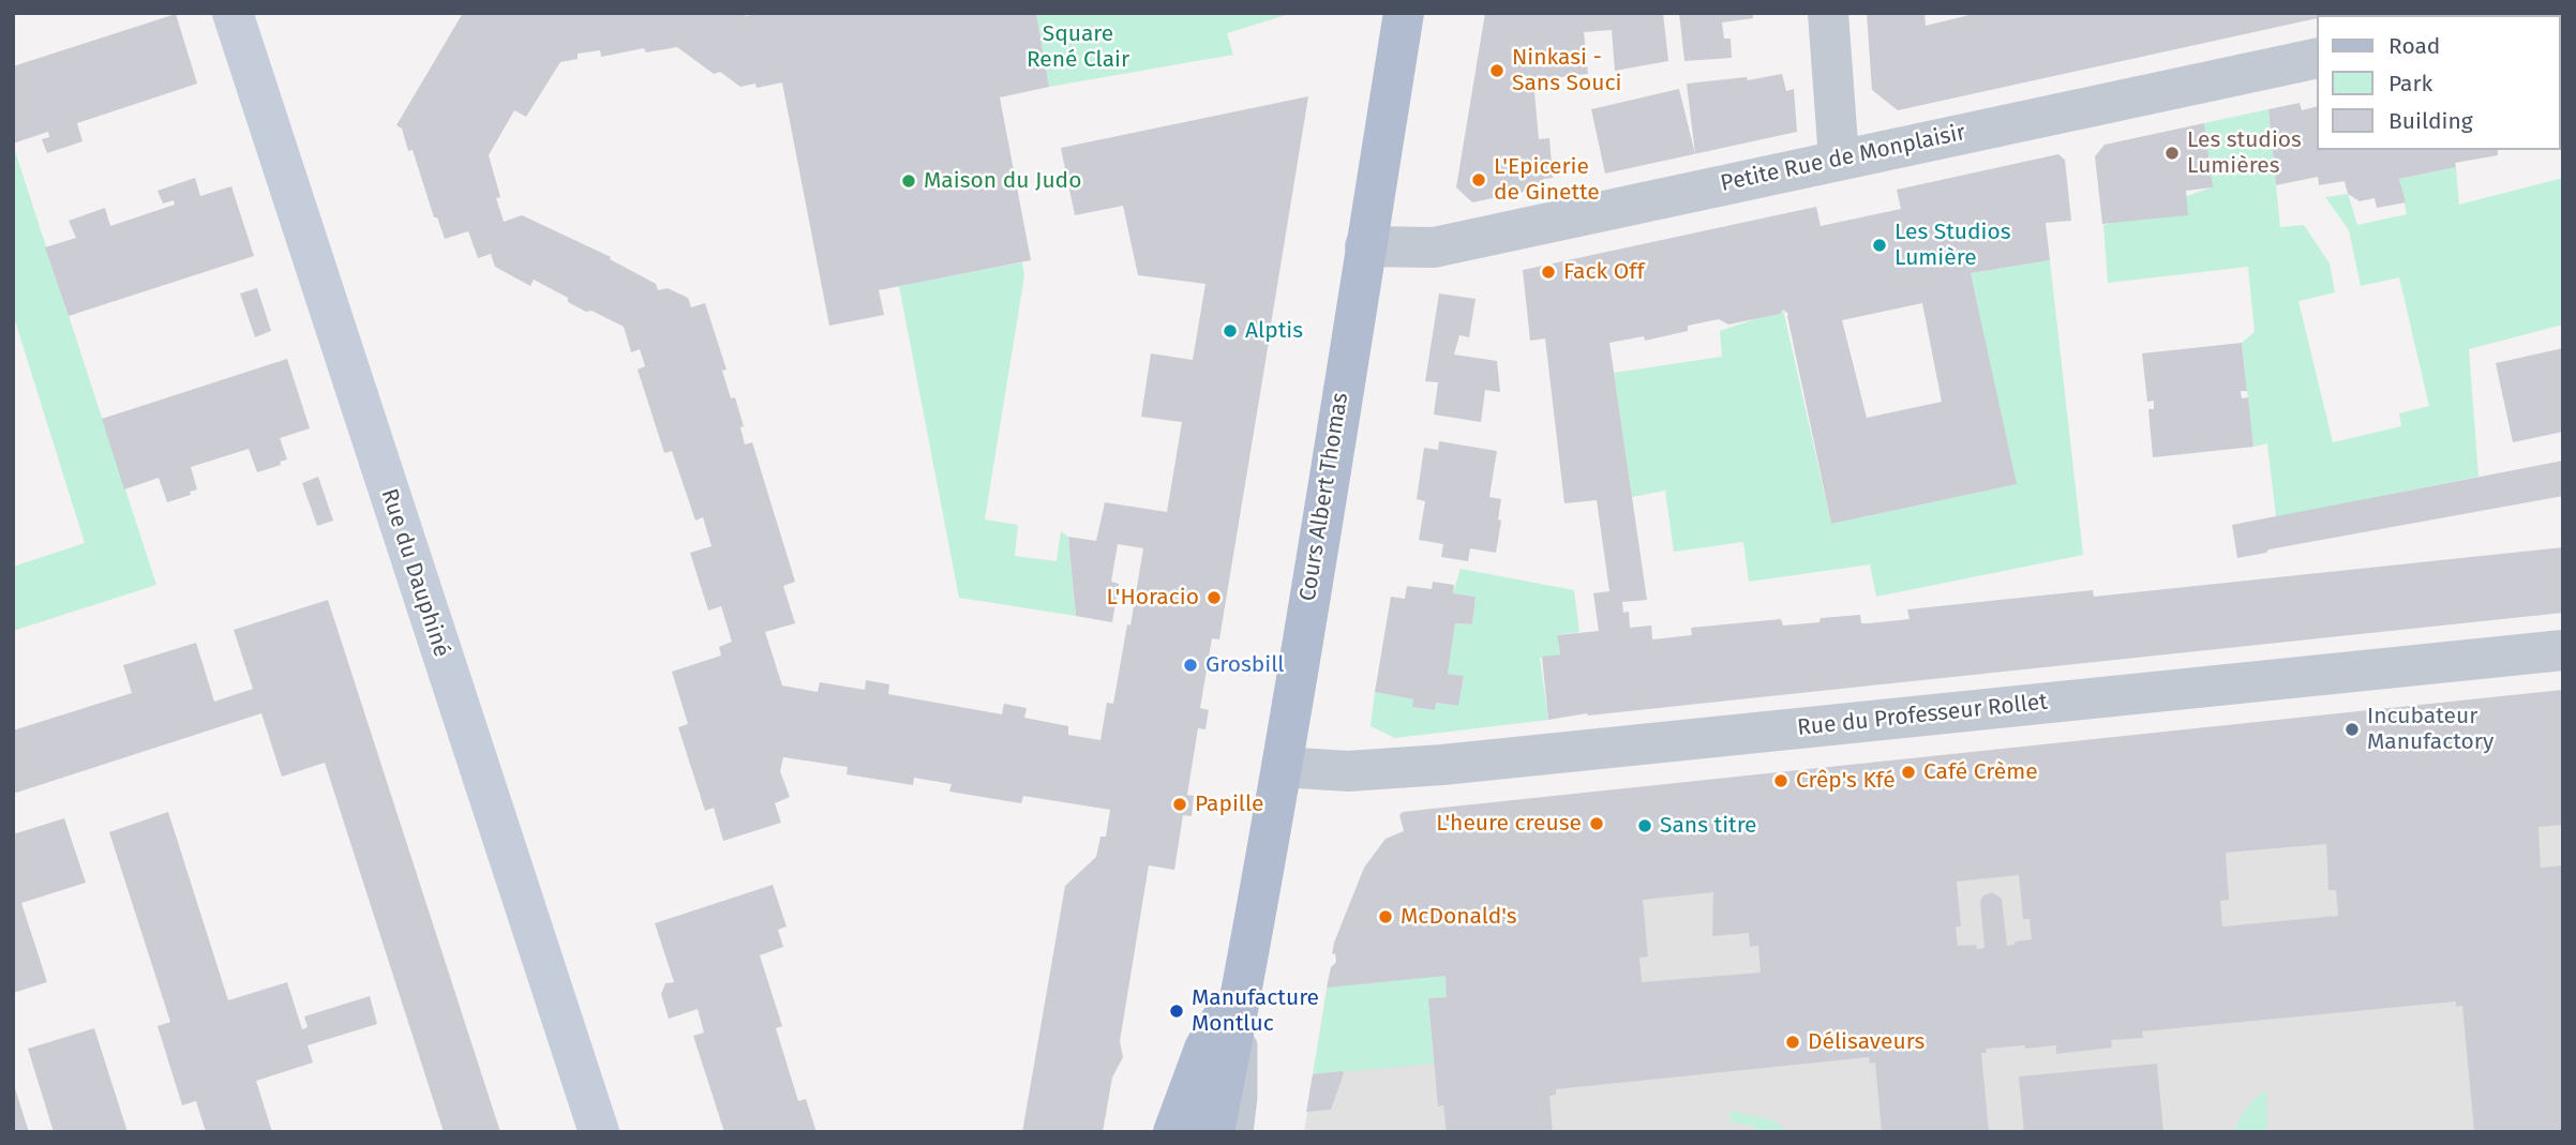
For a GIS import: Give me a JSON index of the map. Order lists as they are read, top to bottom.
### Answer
{
  "streets": {
    "main road": ["Cours Albert Thomas"],
    "street": ["Petite Rue de Monplaisir", "Rue du Dauphiné", "Rue du Professeur Rollet"]
  },
  "crossings": [
    ["Petite Rue de Monplaisir", "Cours Albert Thomas"],
    ["Cours Albert Thomas", "Rue du Professeur Rollet"]
  ],
  "parks": ["Square René Clair"],
  "places": [
    "Ninkasi - Sans Souci",
    "Les studios Lumières",
    "L'Epicerie de Ginette",
    "Maison du Judo",
    "Les Studios Lumière",
    "Fack Off",
    "Alptis",
    "L'Horacio",
    "Grosbill",
    "Incubateur Manufactory",
    "Café Crème",
    "Crêp's Kfé",
    "Papille",
    "L'heure creuse",
    "Sans titre",
    "McDonald's",
    "Manufacture Montluc",
    "Délisaveurs"
  ],
  "legend": ["Road", "Park", "Building"]
}
